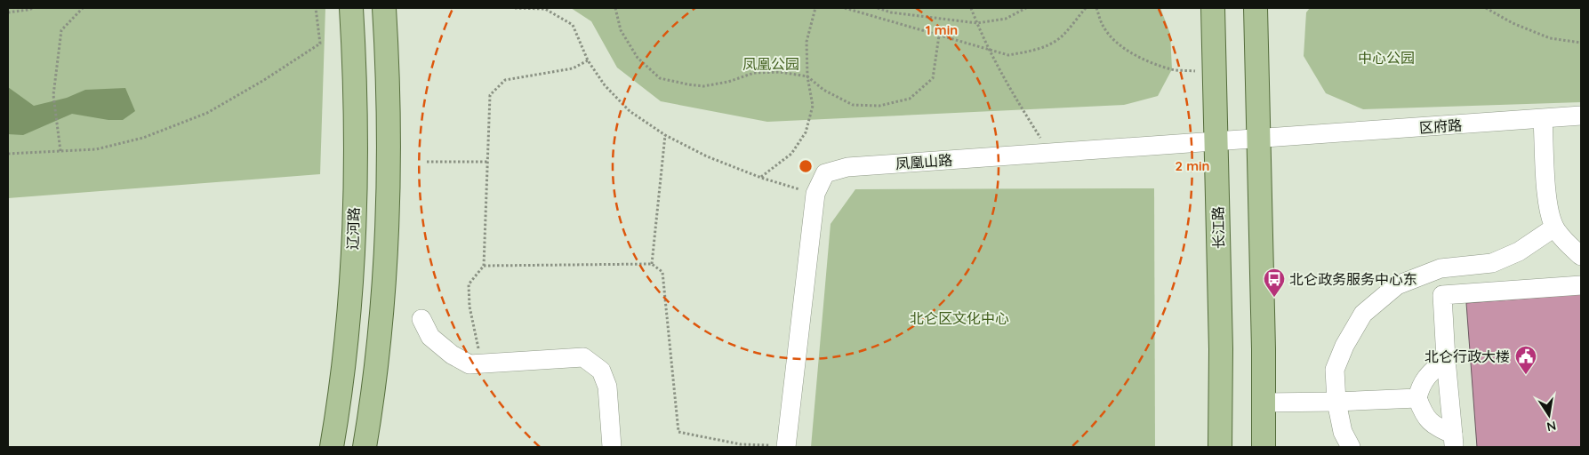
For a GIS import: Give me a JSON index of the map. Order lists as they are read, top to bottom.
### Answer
{
  "streets": {
    "main road": ["长江路", "辽河路"],
    "street": ["区府路", "凤凰山路"]
  },
  "crossings": [
    ["区府路", "凤凰山路"],
    ["凤凰山路", "长江路"]
  ],
  "parks": ["中心公园", "凤凰公园", "北仑区文化中心"],
  "places": {
    "bus stop": ["北仑政务服务中心东"],
    "public building": ["北仑行政大楼"]
  },
  "north": "bottom",
  "rings": ["1 min", "2 min"]
}
